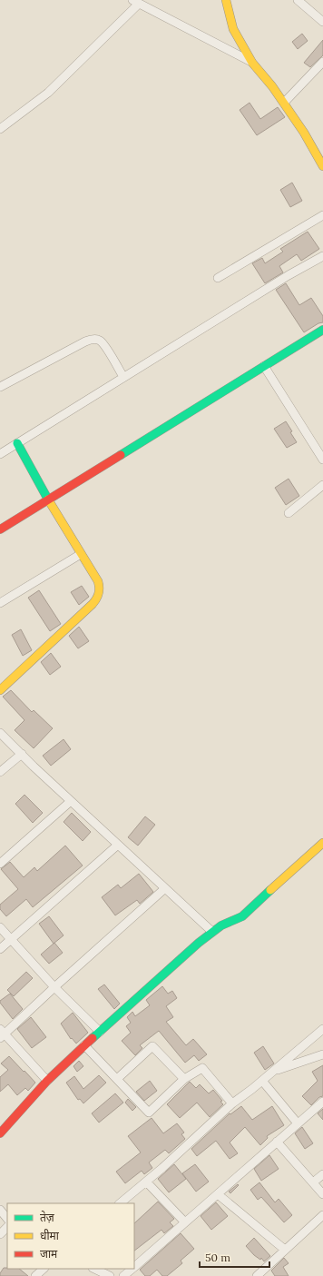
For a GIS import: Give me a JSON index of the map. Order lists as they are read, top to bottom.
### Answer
{
  "legend": ["तेज़", "धीमा", "जाम"],
  "scale_bar": "50 m"
}
